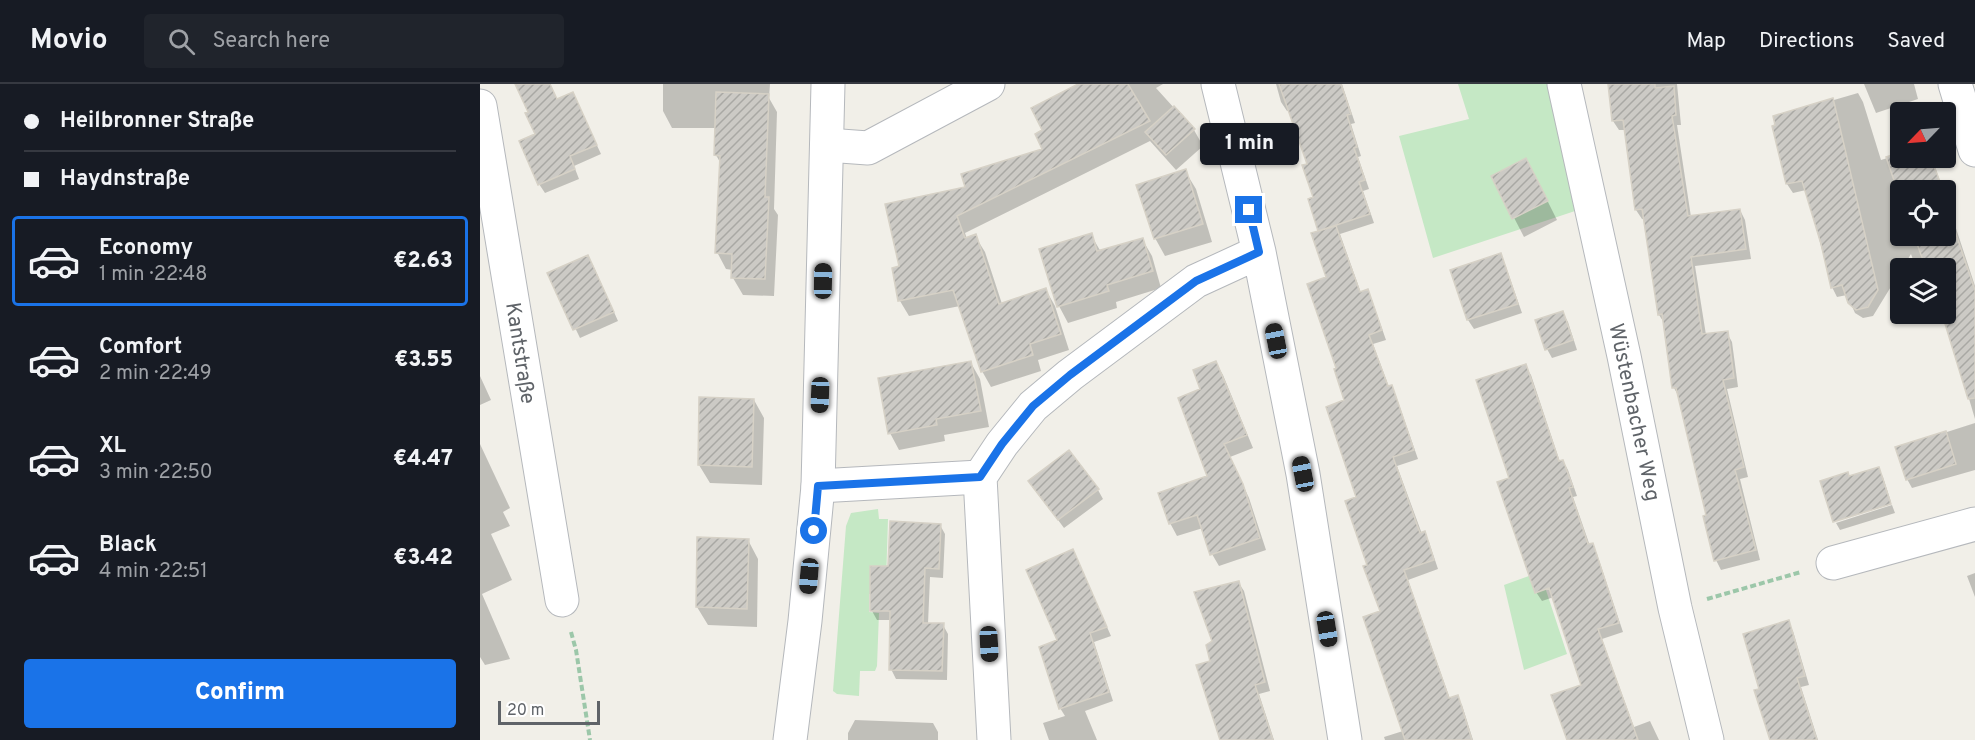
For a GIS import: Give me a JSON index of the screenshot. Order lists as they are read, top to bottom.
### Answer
{
  "streets": {
    "street": ["Kantstraße", "Wüstenbacher Weg"]
  },
  "scale_bar": "20 m",
  "north": "bottom left",
  "page": {
    "header": "Movio",
    "search": "Search here",
    "nav": ["Map", "Directions", "Saved"],
    "banner": ["Heilbronner Straße", "Haydnstraße"],
    "bubble": "1 min",
    "list": [
      {
        "name": "Economy",
        "note": "1 min · 22:48",
        "value": "€2.63"
      },
      {
        "name": "Comfort",
        "note": "2 min · 22:49",
        "value": "€3.55"
      },
      {
        "name": "XL",
        "note": "3 min · 22:50",
        "value": "€4.47"
      },
      {
        "name": "Black",
        "note": "4 min · 22:51",
        "value": "€3.42"
      }
    ],
    "buttons": "Confirm",
    "scale": "20 m"
  }
}
